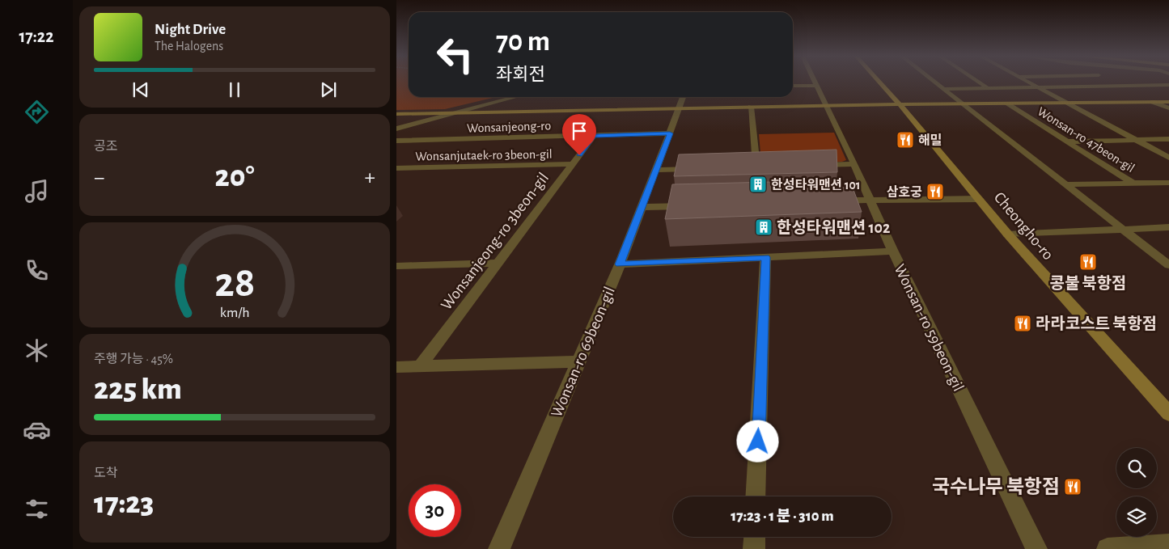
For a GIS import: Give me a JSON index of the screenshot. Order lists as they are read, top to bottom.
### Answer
{
  "streets": {
    "street": [
      "Wonsanjeong-ro",
      "Wonsan-ro 47beon-gil",
      "Wonsanjutaek-ro 3beon-gil",
      "Cheongho-ro",
      "Wonsanjeong-ro 3beon-gil",
      "Wonsan-ro 59beon-gil",
      "Wonsan-ro 69beon-gil"
    ]
  },
  "crossings": [
    ["Wonsanjeong-ro", "Wonsanjeong-ro 3beon-gil"],
    ["Wonsanjeong-ro", "Wonsan-ro 69beon-gil"],
    ["Wonsanjutaek-ro 3beon-gil", "Wonsanjeong-ro 3beon-gil"]
  ],
  "places": {
    "restaurant": [
      "해밀",
      "삼호궁",
      "콩불 북항점",
      "라라코스트 북항점",
      "국수나무 북항점"
    ],
    "building": ["한성타워맨션 101", "한성타워맨션 102"]
  },
  "page": {
    "tabs": "17:22",
    "turn": ["70 m", "좌회전"],
    "song": ["Night Drive", "The Halogens"],
    "tile": [
      "공조",
      ["주행 가능 · 45%", "225 km"],
      ["도착", "17:23"]
    ],
    "heat": ["−", "20°", "+"],
    "limit": "30",
    "trip": "17:23 · 1 분 · 310 m",
    "gauge": ["28", "km/h"]
  }
}
